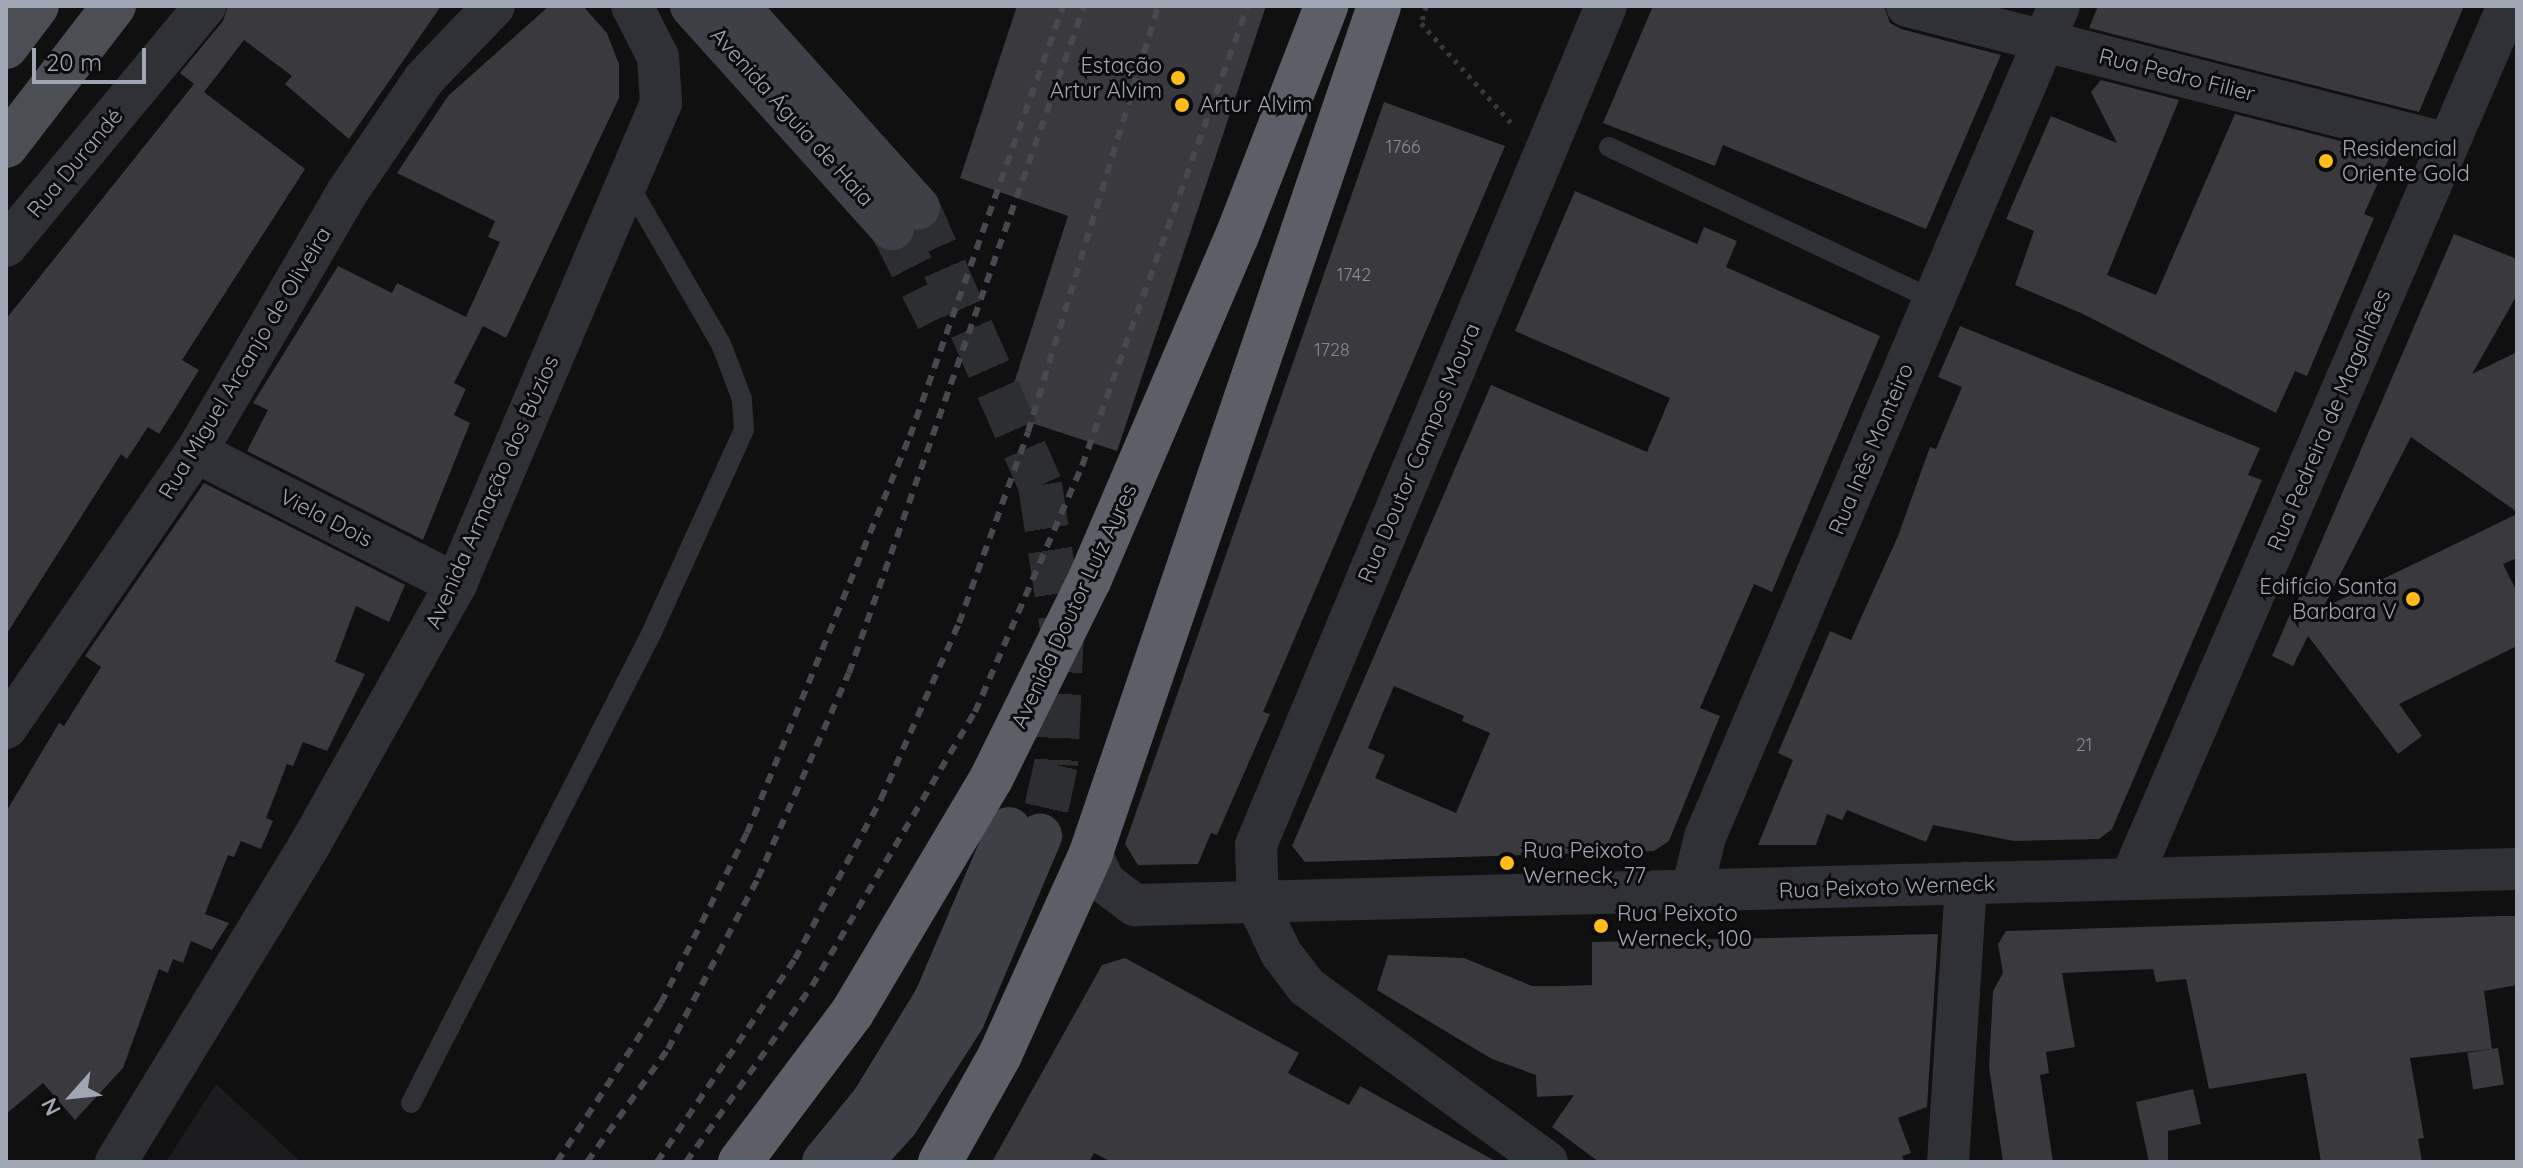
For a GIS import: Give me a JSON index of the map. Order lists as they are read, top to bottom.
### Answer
{
  "streets": {
    "highway": ["Avenida Doutor Luíz Ayres"],
    "main road": ["Avenida Águia de Haia"],
    "street": [
      "Rua Pedro Filier",
      "Rua Durandé",
      "Rua Miguel Arcanjo de Oliveira",
      "Rua Pedreira de Magalhães",
      "Rua Inês Monteiro",
      "Rua Doutor Campos Moura",
      "Avenida Armação dos Búzios",
      "Viela Dois",
      "Rua Peixoto Werneck"
    ]
  },
  "crossings": [
    ["Rua Pedro Filier", "Rua Pedreira de Magalhães"],
    ["Rua Pedro Filier", "Rua Inês Monteiro"],
    ["Rua Miguel Arcanjo de Oliveira", "Viela Dois"],
    ["Rua Pedreira de Magalhães", "Rua Peixoto Werneck"],
    ["Rua Inês Monteiro", "Rua Peixoto Werneck"],
    ["Rua Doutor Campos Moura", "Rua Peixoto Werneck"],
    ["Avenida Armação dos Búzios", "Viela Dois"]
  ],
  "places": [
    "Estação Artur Alvim",
    "Artur Alvim",
    "Residencial Oriente Gold",
    "Edifício Santa Barbara V",
    "Rua Peixoto Werneck, 77",
    "Rua Peixoto Werneck, 100"
  ],
  "house_numbers": [
    "1766",
    "1742",
    "1728",
    "21"
  ],
  "scale_bar": "20 m",
  "north": "bottom left"
}
